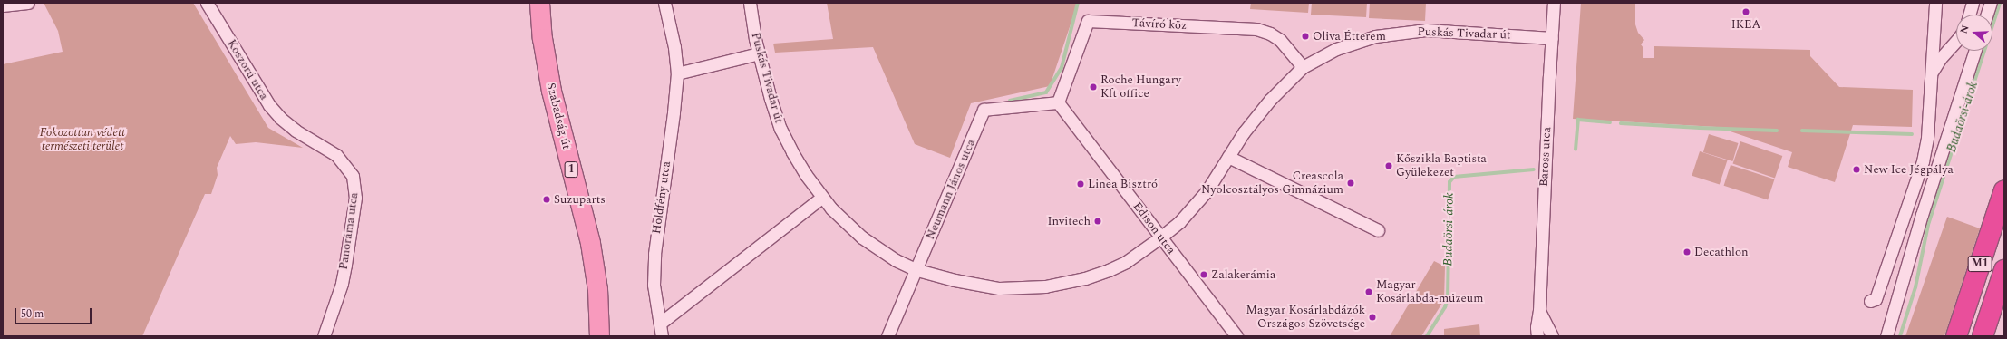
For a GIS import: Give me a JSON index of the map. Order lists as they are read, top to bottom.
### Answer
{
  "streets": {
    "highway": ["M1"],
    "main road": ["Szabadság út", "1"],
    "street": [
      "Távíró köz",
      "Puskás Tivadar út",
      "Koszorú utca",
      "Baross utca",
      "Neumann János utca",
      "Holdfény utca",
      "Edison utca",
      "Panoráma utca"
    ]
  },
  "crossings": [
    ["Távíró köz", "Puskás Tivadar út"],
    ["Távíró köz", "Neumann János utca"],
    ["Távíró köz", "Edison utca"],
    ["Puskás Tivadar út", "Baross utca"],
    ["Puskás Tivadar út", "Neumann János utca"],
    ["Puskás Tivadar út", "Edison utca"],
    ["Koszorú utca", "Panoráma utca"],
    ["Neumann János utca", "Edison utca"]
  ],
  "water": ["Budaörsi-árok"],
  "parks": ["Fokozottan védett természeti terület"],
  "places": [
    "IKEA",
    "Oliva Étterem",
    "Roche Hungary Kft office",
    "Kőszikla Baptista Gyülekezet",
    "New Ice Jégpálya",
    "Creascola Nyolcosztályos Gimnázium",
    "Linea Bisztró",
    "Suzuparts",
    "Invitech",
    "Decathlon",
    "Zalakerámia",
    "Magyar Kosárlabda-múzeum",
    "Magyar Kosárlabdázók Országos Szövetsége"
  ],
  "scale_bar": "50 m",
  "north": "left"
}
